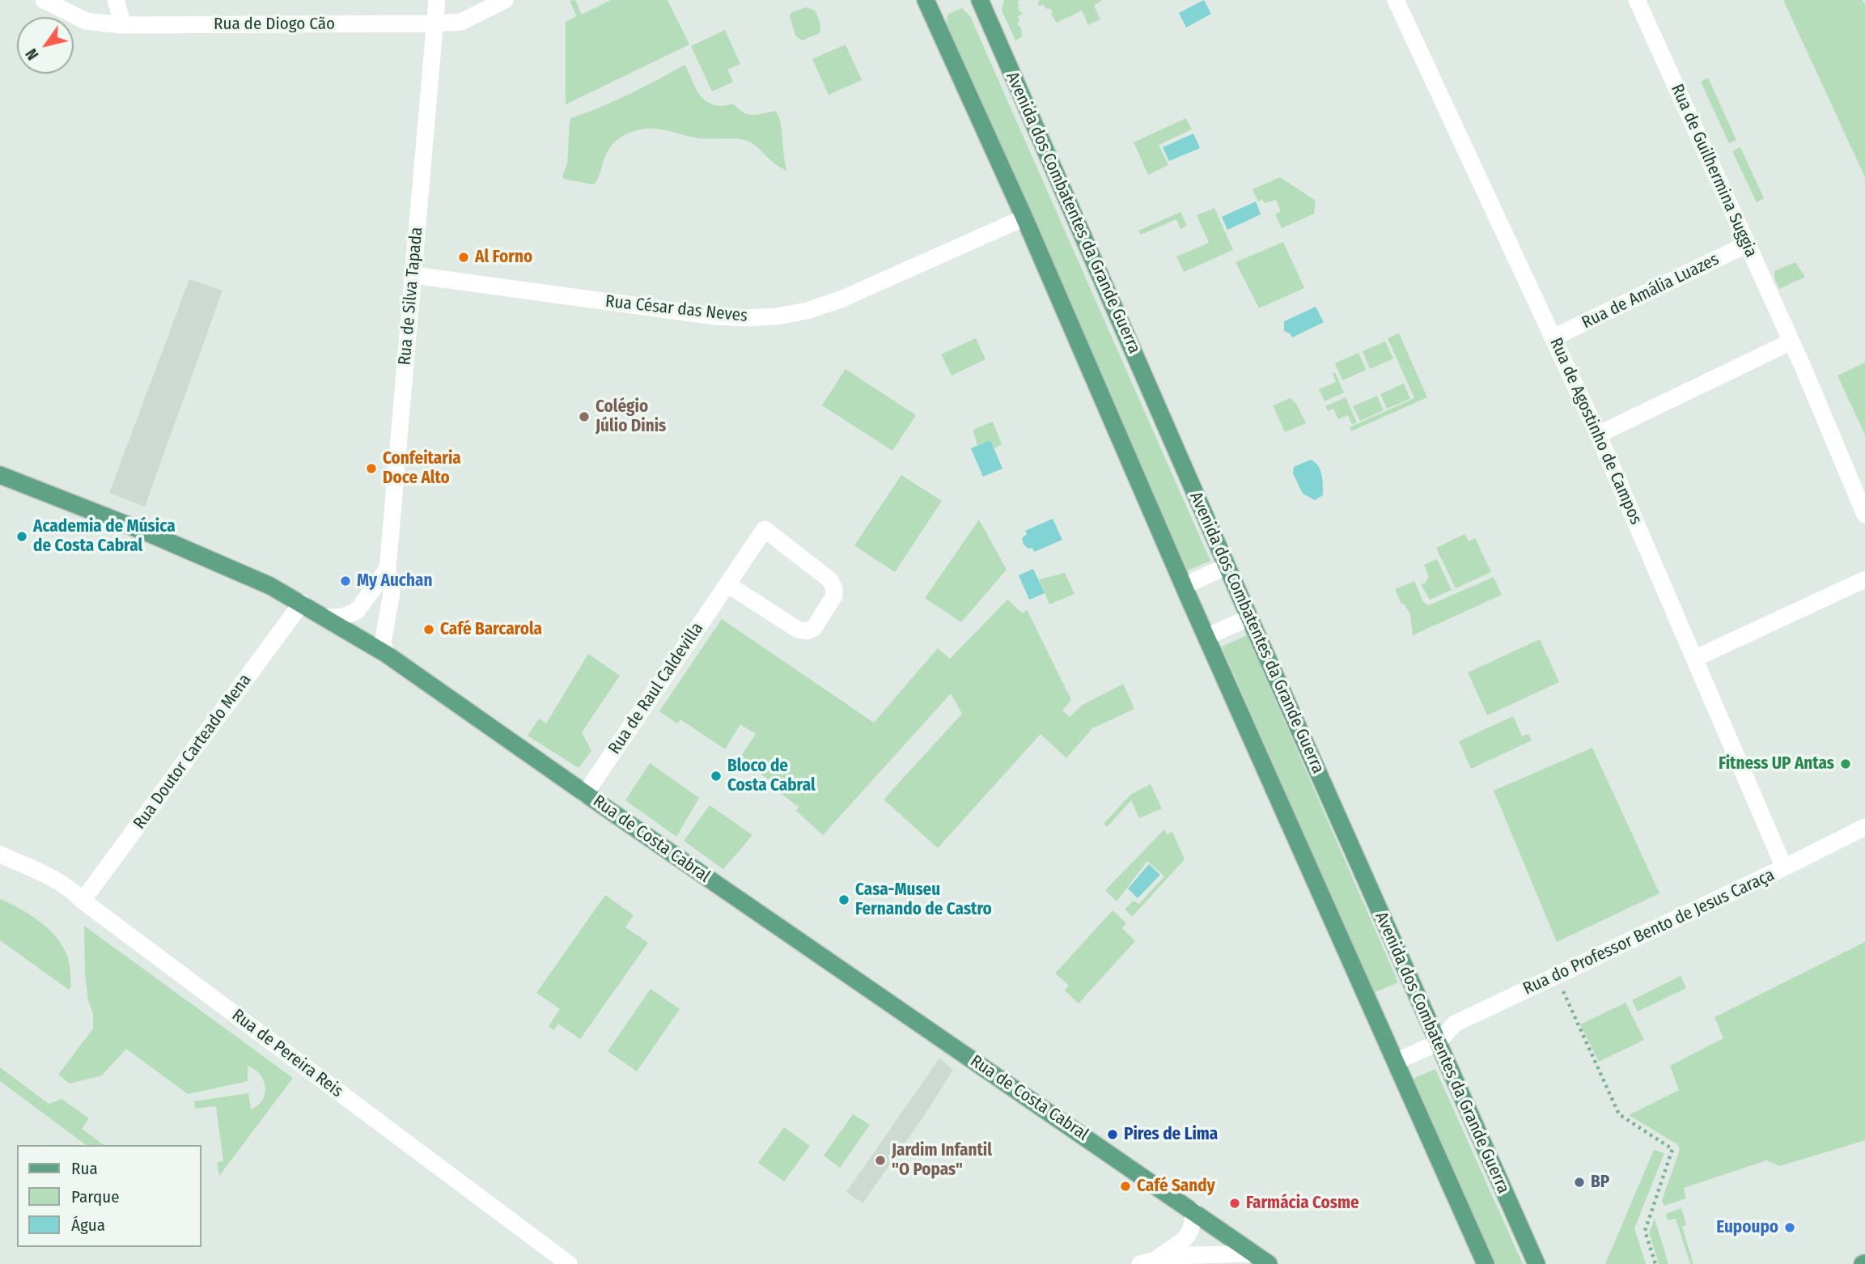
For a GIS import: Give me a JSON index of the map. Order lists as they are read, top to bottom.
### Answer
{
  "streets": {
    "main road": ["Avenida dos Combatentes da Grande Guerra", "Rua de Costa Cabral"],
    "street": [
      "Rua de Diogo Cão",
      "Rua de Guilhermina Suggia",
      "Rua de Amália Luazes",
      "Rua de Silva Tapada",
      "Rua César das Neves",
      "Rua de Agostinho de Campos",
      "Rua de Raul Caldevilla",
      "Rua Doutor Carteado Mena",
      "Rua do Professor Bento de Jesus Caraça",
      "Rua de Pereira Reis"
    ]
  },
  "crossings": [
    ["Rua de Diogo Cão", "Rua de Silva Tapada"],
    ["Rua de Guilhermina Suggia", "Rua de Amália Luazes"],
    ["Avenida dos Combatentes da Grande Guerra", "Rua do Professor Bento de Jesus Caraça"],
    ["Rua de Amália Luazes", "Rua de Agostinho de Campos"],
    ["Rua de Silva Tapada", "Rua César das Neves"],
    ["Rua de Silva Tapada", "Rua de Costa Cabral"],
    ["Rua de Agostinho de Campos", "Rua do Professor Bento de Jesus Caraça"],
    ["Rua de Raul Caldevilla", "Rua de Costa Cabral"],
    ["Rua Doutor Carteado Mena", "Rua de Costa Cabral"],
    ["Rua Doutor Carteado Mena", "Rua de Pereira Reis"]
  ],
  "places": [
    "Al Forno",
    "Colégio Júlio Dinis",
    "Confeitaria Doce Alto",
    "Academia de Música de Costa Cabral",
    "My Auchan",
    "Café Barcarola",
    "Fitness UP Antas",
    "Bloco de Costa Cabral",
    "Casa-Museu Fernando de Castro",
    "Pires de Lima",
    "Jardim Infantil \"O Popas\"",
    "BP",
    "Café Sandy",
    "Farmácia Cosme",
    "Eupoupo"
  ],
  "legend": ["Rua", "Parque", "Água"],
  "north": "bottom left"
}
